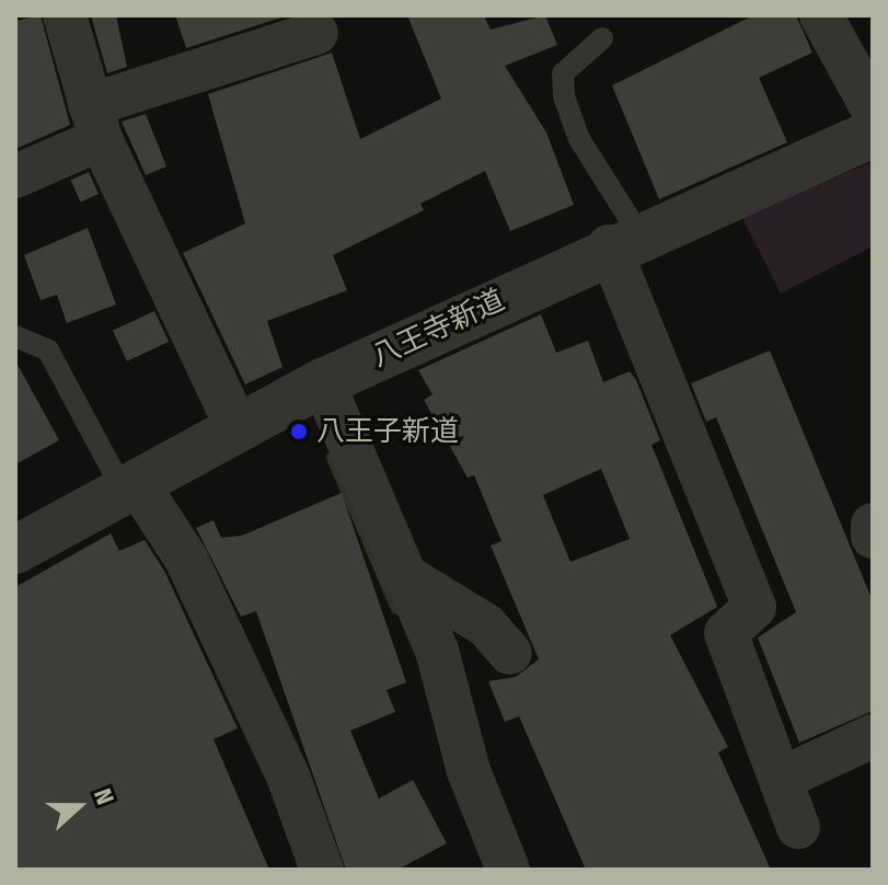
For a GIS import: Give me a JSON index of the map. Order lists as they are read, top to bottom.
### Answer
{
  "streets": {
    "street": ["八王寺新道"]
  },
  "places": ["八王子新道"],
  "north": "right"
}
